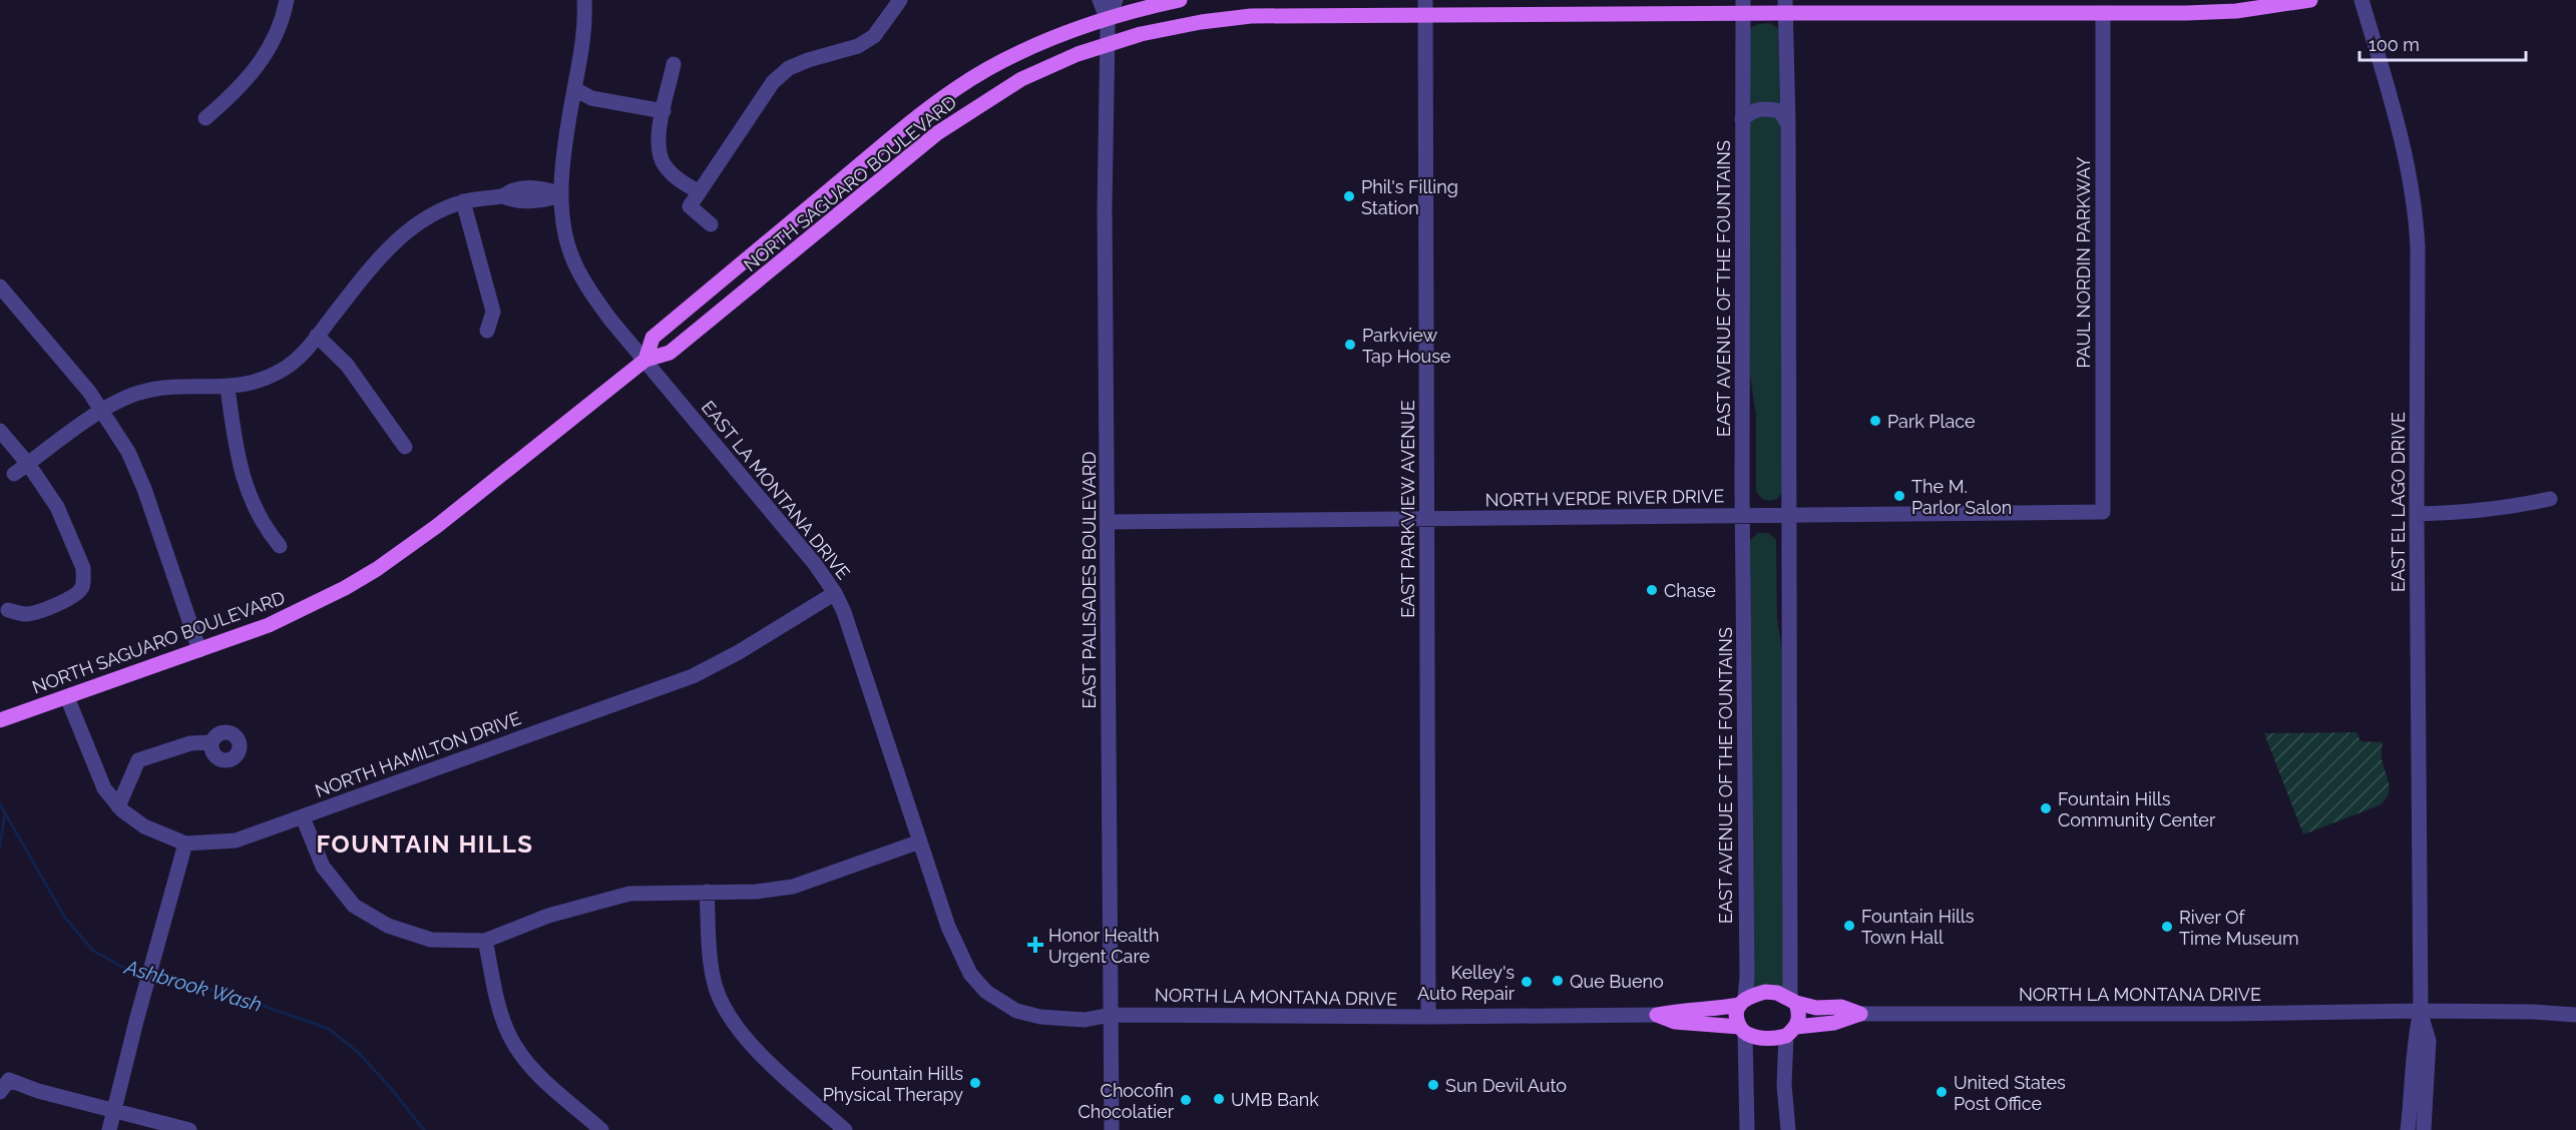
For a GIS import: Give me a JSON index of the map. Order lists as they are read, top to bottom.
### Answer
{
  "streets": {
    "main road": ["NORTH SAGUARO BOULEVARD", "NORTH LA MONTANA DRIVE"],
    "street": [
      "PAUL NORDIN PARKWAY",
      "EAST AVENUE OF THE FOUNTAINS",
      "EAST LA MONTANA DRIVE",
      "NORTH VERDE RIVER DRIVE",
      "EAST EL LAGO DRIVE",
      "EAST PARKVIEW AVENUE",
      "EAST PALISADES BOULEVARD",
      "NORTH HAMILTON DRIVE"
    ]
  },
  "crossings": [
    ["NORTH SAGUARO BOULEVARD", "PAUL NORDIN PARKWAY"],
    ["NORTH SAGUARO BOULEVARD", "EAST AVENUE OF THE FOUNTAINS"],
    ["NORTH SAGUARO BOULEVARD", "EAST LA MONTANA DRIVE"],
    ["NORTH SAGUARO BOULEVARD", "EAST PARKVIEW AVENUE"],
    ["NORTH SAGUARO BOULEVARD", "EAST PALISADES BOULEVARD"],
    ["NORTH SAGUARO BOULEVARD", "NORTH HAMILTON DRIVE"],
    ["PAUL NORDIN PARKWAY", "NORTH VERDE RIVER DRIVE"],
    ["EAST AVENUE OF THE FOUNTAINS", "NORTH VERDE RIVER DRIVE"],
    ["EAST AVENUE OF THE FOUNTAINS", "NORTH LA MONTANA DRIVE"],
    ["EAST LA MONTANA DRIVE", "EAST PALISADES BOULEVARD"],
    ["EAST LA MONTANA DRIVE", "NORTH HAMILTON DRIVE"],
    ["EAST LA MONTANA DRIVE", "NORTH LA MONTANA DRIVE"],
    ["NORTH VERDE RIVER DRIVE", "EAST PARKVIEW AVENUE"],
    ["NORTH VERDE RIVER DRIVE", "EAST PALISADES BOULEVARD"],
    ["EAST EL LAGO DRIVE", "NORTH LA MONTANA DRIVE"],
    ["EAST PARKVIEW AVENUE", "NORTH LA MONTANA DRIVE"],
    ["EAST PALISADES BOULEVARD", "NORTH LA MONTANA DRIVE"]
  ],
  "districts": ["FOUNTAIN HILLS"],
  "water": ["Ashbrook Wash"],
  "places": {
    "other": [
      "Phil's Filling Station",
      "Parkview Tap House",
      "Park Place",
      "The M. Parlor Salon",
      "Chase",
      "Fountain Hills Community Center",
      "Fountain Hills Town Hall",
      "River Of Time Museum",
      "Que Bueno",
      "Kelley's Auto Repair",
      "Fountain Hills Physical Therapy",
      "Sun Devil Auto",
      "United States Post Office",
      "UMB Bank",
      "Chocofin Chocolatier"
    ],
    "health": ["Honor Health Urgent Care"]
  },
  "scale_bar": "100 m"
}
